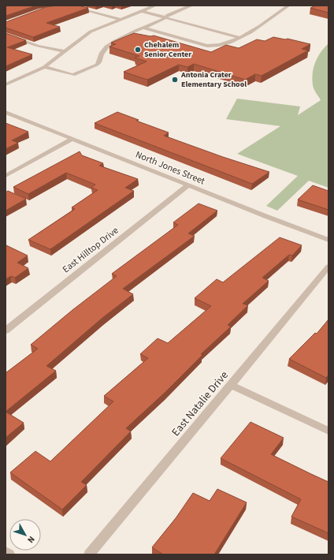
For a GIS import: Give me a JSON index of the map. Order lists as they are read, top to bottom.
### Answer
{
  "streets": {
    "street": ["North Jones Street", "East Hilltop Drive", "East Natalie Drive"]
  },
  "crossings": [
    ["North Jones Street", "East Hilltop Drive"]
  ],
  "places": ["Chehalem Senior Center", "Antonia Crater Elementary School"],
  "north": "bottom right"
}
